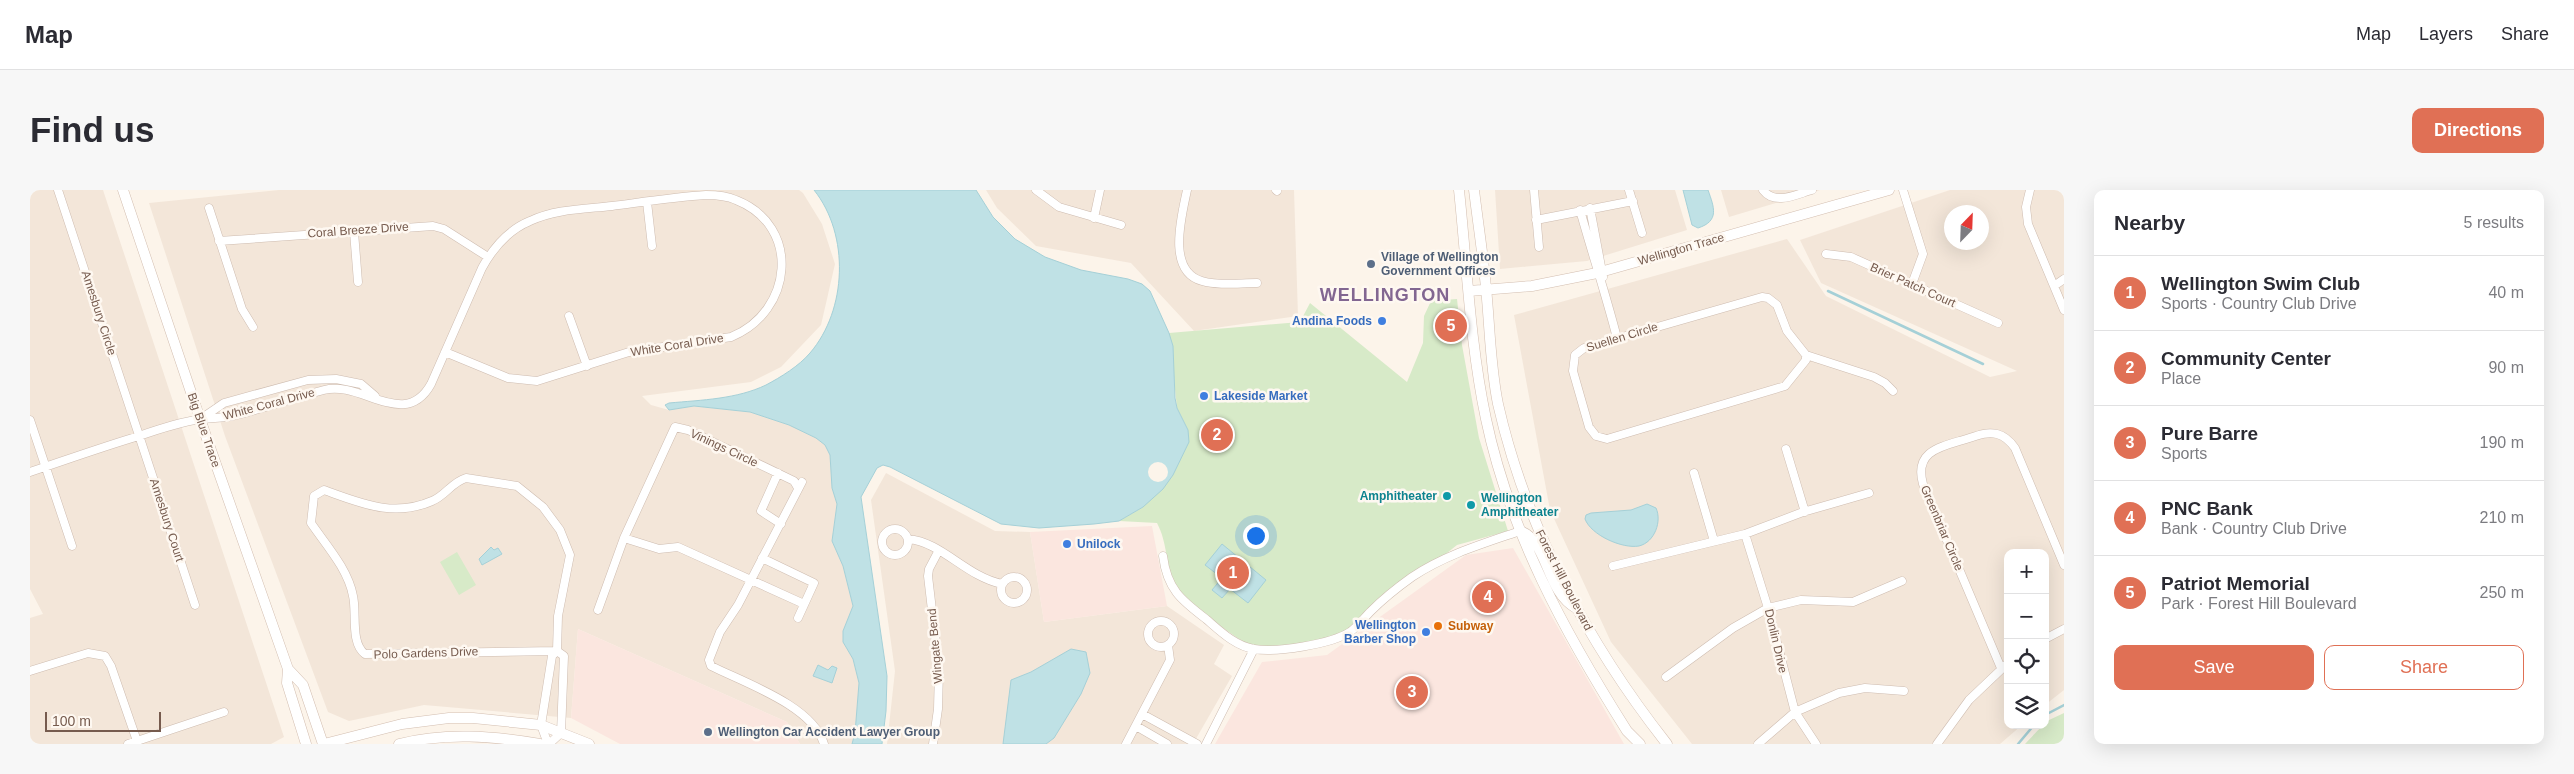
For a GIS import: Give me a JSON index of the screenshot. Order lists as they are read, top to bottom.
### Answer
{
  "streets": {
    "street": [
      "Coral Breeze Drive",
      "Wellington Trace",
      "Brier Patch Court",
      "Amesbury Circle",
      "Suellen Circle",
      "White Coral Drive",
      "Big Blue Trace",
      "Vinings Circle",
      "Amesbury Court",
      "Greenbriar Circle",
      "Forest Hill Boulevard",
      "Donlin Drive",
      "Wingate Bend",
      "Polo Gardens Drive"
    ]
  },
  "crossings": [
    ["Coral Breeze Drive", "White Coral Drive"],
    ["Wellington Trace", "Forest Hill Boulevard"],
    ["Amesbury Circle", "Amesbury Court"],
    ["White Coral Drive", "Big Blue Trace"]
  ],
  "districts": ["WELLINGTON"],
  "places": [
    "Village of Wellington Government Offices",
    "Andina Foods",
    "Lakeside Market",
    "Amphitheater",
    "Wellington Amphitheater",
    "Unilock",
    "Subway",
    "Wellington Barber Shop",
    "Wellington Car Accident Lawyer Group"
  ],
  "scale_bar": "100 m",
  "north": "top right",
  "page": {
    "header": "Map",
    "nav": ["Map", "Layers", "Share"],
    "buttons": [
      "Directions",
      ["Save", "Share"]
    ],
    "title": "Find us",
    "heading": ["Nearby", "5 results"],
    "list": [
      {
        "mark": "1",
        "name": "Wellington Swim Club",
        "note": "Sports · Country Club Drive",
        "value": "40 m"
      },
      {
        "mark": "2",
        "name": "Community Center",
        "note": "Place",
        "value": "90 m"
      },
      {
        "mark": "3",
        "name": "Pure Barre",
        "note": "Sports",
        "value": "190 m"
      },
      {
        "mark": "4",
        "name": "PNC Bank",
        "note": "Bank · Country Club Drive",
        "value": "210 m"
      },
      {
        "mark": "5",
        "name": "Patriot Memorial",
        "note": "Park · Forest Hill Boulevard",
        "value": "250 m"
      }
    ],
    "pins": [
      "5",
      "2",
      "1",
      "4",
      "3"
    ],
    "map_buttons": ["+", "−"],
    "scale": "100 m"
  }
}
